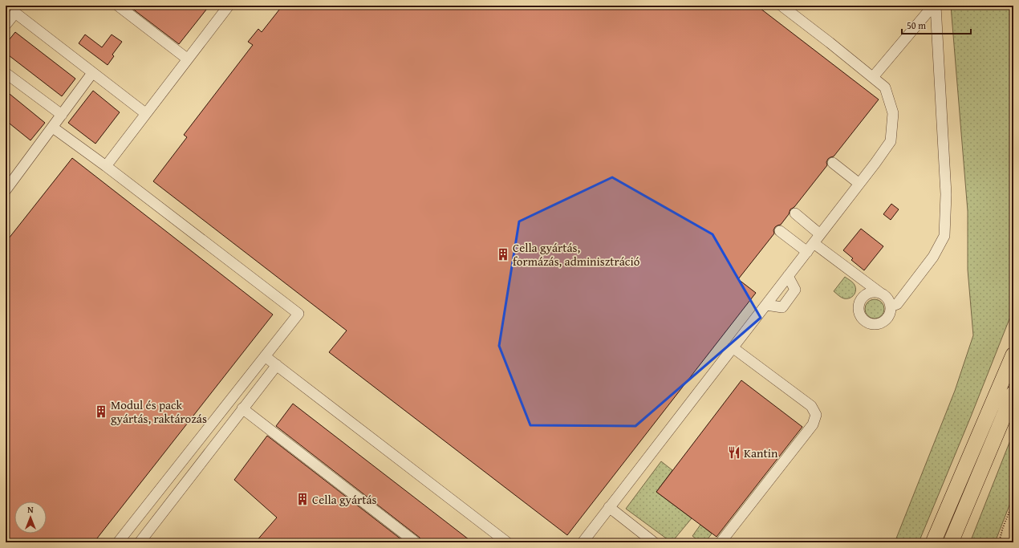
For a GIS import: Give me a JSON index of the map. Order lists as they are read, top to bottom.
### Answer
{
  "places": {
    "building": ["Cella gyártás, formázás, adminisztráció", "Modul és pack gyártás, raktározás", "Cella gyártás"],
    "restaurant": ["Kantin"]
  },
  "scale_bar": "50 m",
  "north": "top"
}
